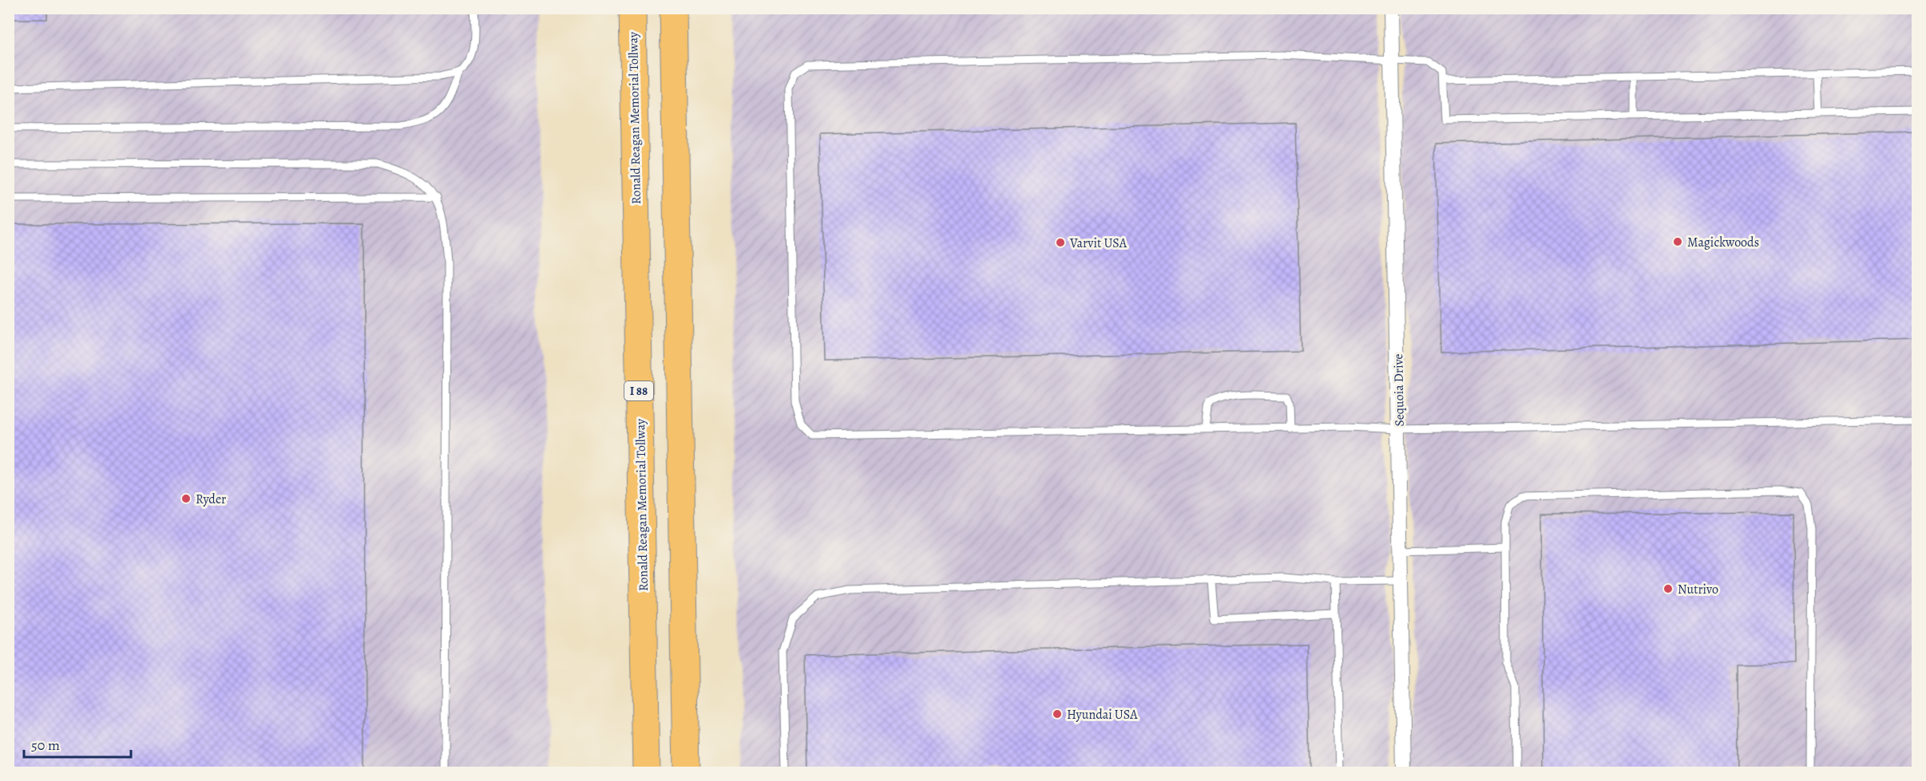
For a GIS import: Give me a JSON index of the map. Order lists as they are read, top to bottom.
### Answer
{
  "streets": {
    "highway": ["Ronald Reagan Memorial Tollway", "I 88"],
    "street": ["Sequoia Drive"]
  },
  "places": [
    "Magickwoods",
    "Varvit USA",
    "Ryder",
    "Nutrivo",
    "Hyundai USA"
  ],
  "scale_bar": "50 m"
}
